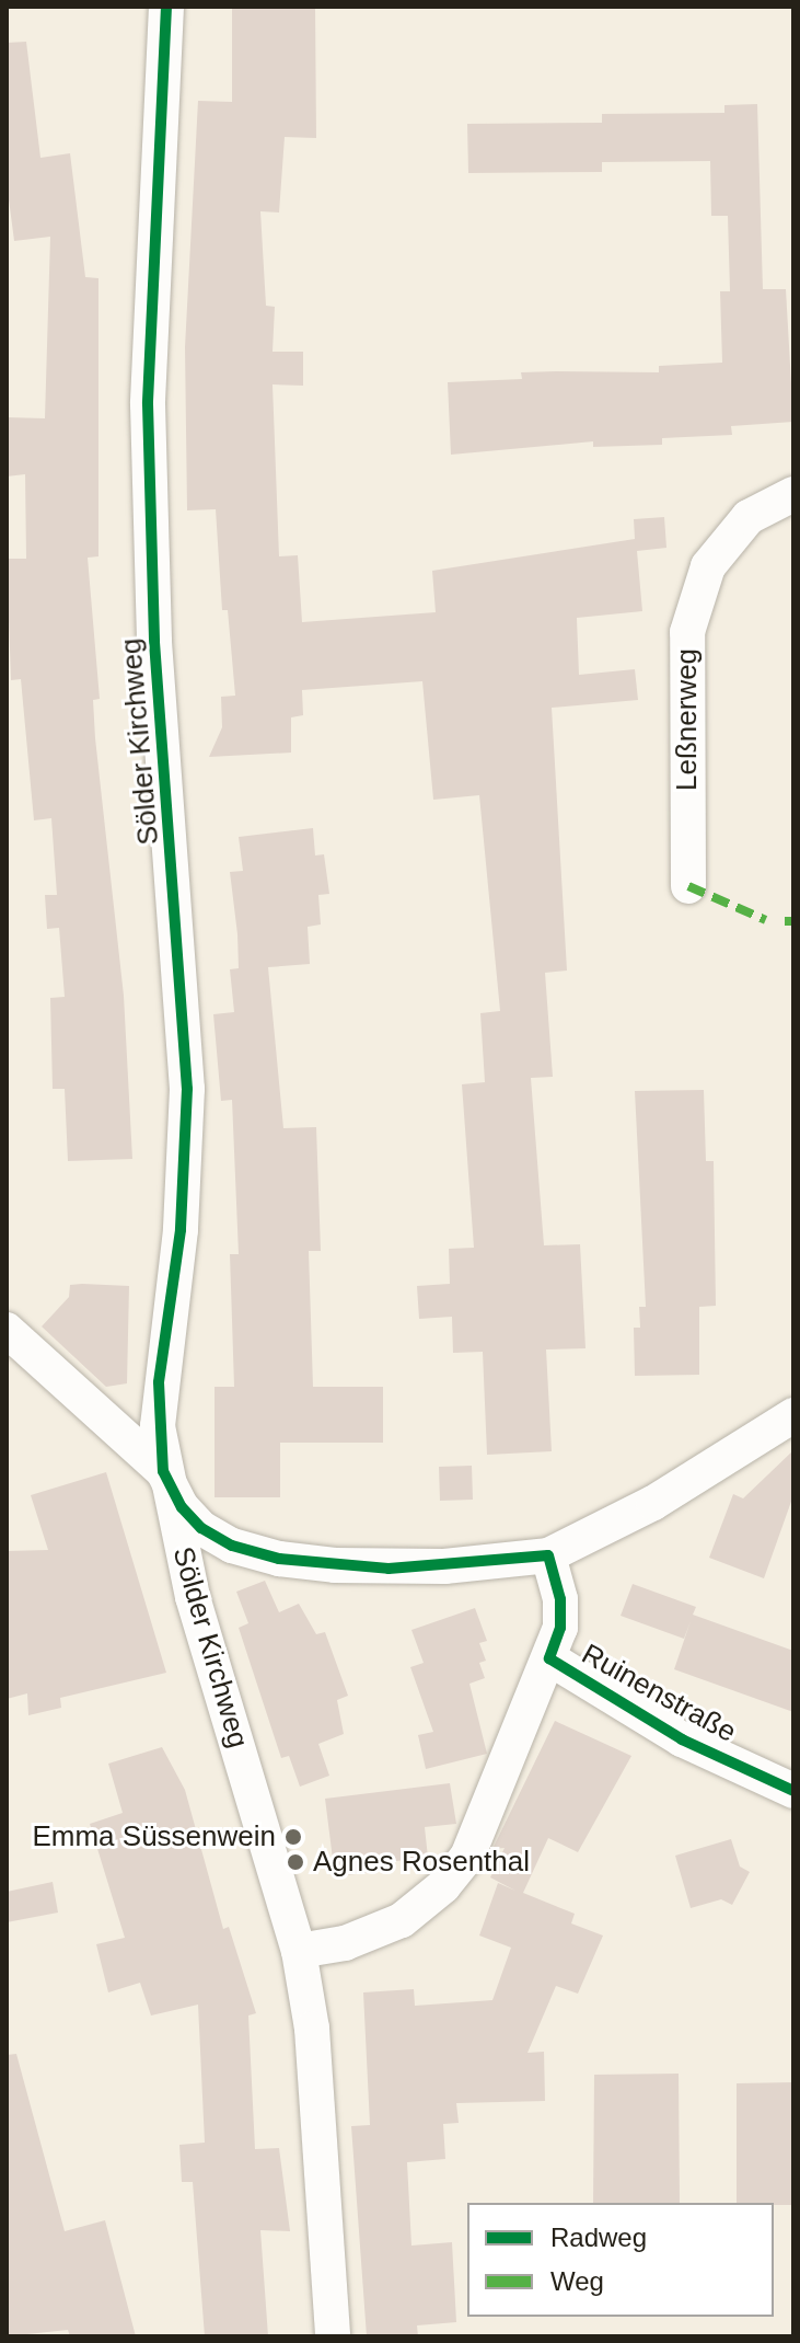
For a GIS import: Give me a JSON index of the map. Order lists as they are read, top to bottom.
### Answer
{
  "streets": {
    "street": ["Leßnerweg", "Sölder Kirchweg", "Ruinenstraße"]
  },
  "places": ["Emma Süssenwein", "Agnes Rosenthal"],
  "legend": ["Radweg", "Weg"]
}
